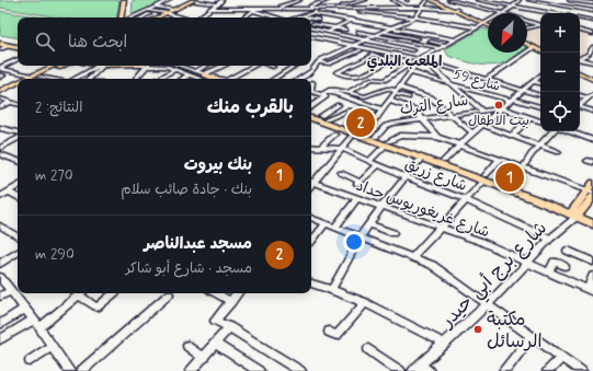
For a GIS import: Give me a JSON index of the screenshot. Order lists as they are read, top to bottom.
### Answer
{
  "streets": {
    "main road": ["شارع برج أبي حيدر"],
    "street": [
      "شارع 59",
      "شارع الترك",
      "شارع زريق",
      "شارع غريغوريوس حداد"
    ]
  },
  "crossings": [
    ["شارع زريق", "شارع برج أبي حيدر"],
    ["شارع غريغوريوس حداد", "شارع برج أبي حيدر"]
  ],
  "districts": ["الملعب البلدي"],
  "places": ["بيت الأطفال", "مكتبة الرسائل"],
  "north": "bottom left",
  "page": {
    "map_buttons": ["+", "−"],
    "search": "ابحث هنا",
    "heading": ["بالقرب منك", "النتائج: 2"],
    "pins": ["2", "1"],
    "list": [
      {
        "mark": "1",
        "name": "بنك بيروت",
        "note": "بنك · جادة صائب سلام",
        "value": "270 m"
      },
      {
        "mark": "2",
        "name": "مسجد عبدالناصر",
        "note": "مسجد · شارع أبو شاكر",
        "value": "290 m"
      }
    ]
  }
}
